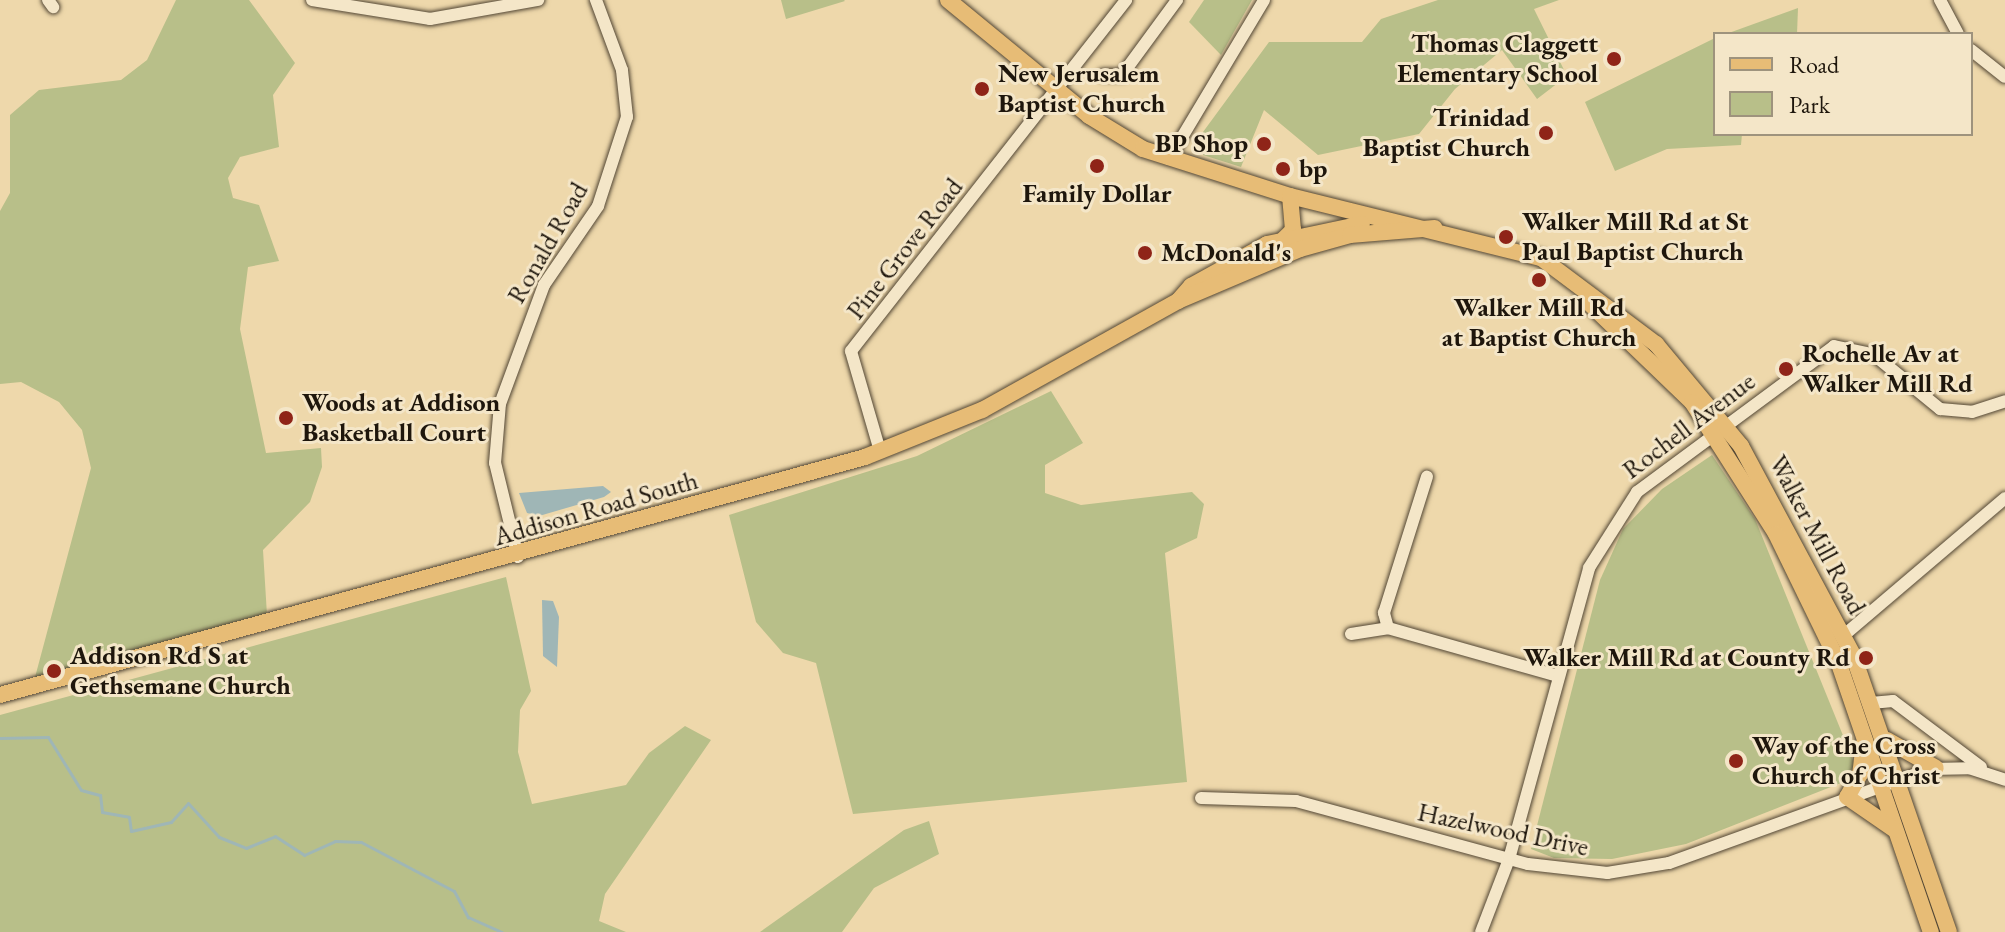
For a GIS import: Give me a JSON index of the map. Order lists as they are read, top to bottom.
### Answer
{
  "streets": {
    "main road": ["Addison Road South", "Walker Mill Road"],
    "street": [
      "Ronald Road",
      "Pine Grove Road",
      "Rochell Avenue",
      "Hazelwood Drive"
    ]
  },
  "crossings": [
    ["Ronald Road", "Addison Road South"],
    ["Pine Grove Road", "Addison Road South"],
    ["Pine Grove Road", "Walker Mill Road"],
    ["Rochell Avenue", "Walker Mill Road"],
    ["Rochell Avenue", "Hazelwood Drive"],
    ["Addison Road South", "Walker Mill Road"],
    ["Walker Mill Road", "Hazelwood Drive"]
  ],
  "places": [
    "Thomas Claggett Elementary School",
    "New Jerusalem Baptist Church",
    "Trinidad Baptist Church",
    "BP Shop",
    "Family Dollar",
    "bp",
    "Walker Mill Rd at St Paul Baptist Church",
    "McDonald's",
    "Walker Mill Rd at Baptist Church",
    "Rochelle Av at Walker Mill Rd",
    "Woods at Addison Basketball Court",
    "Walker Mill Rd at County Rd",
    "Addison Rd S at Gethsemane Church",
    "Way of the Cross Church of Christ"
  ],
  "legend": ["Road", "Park"]
}
